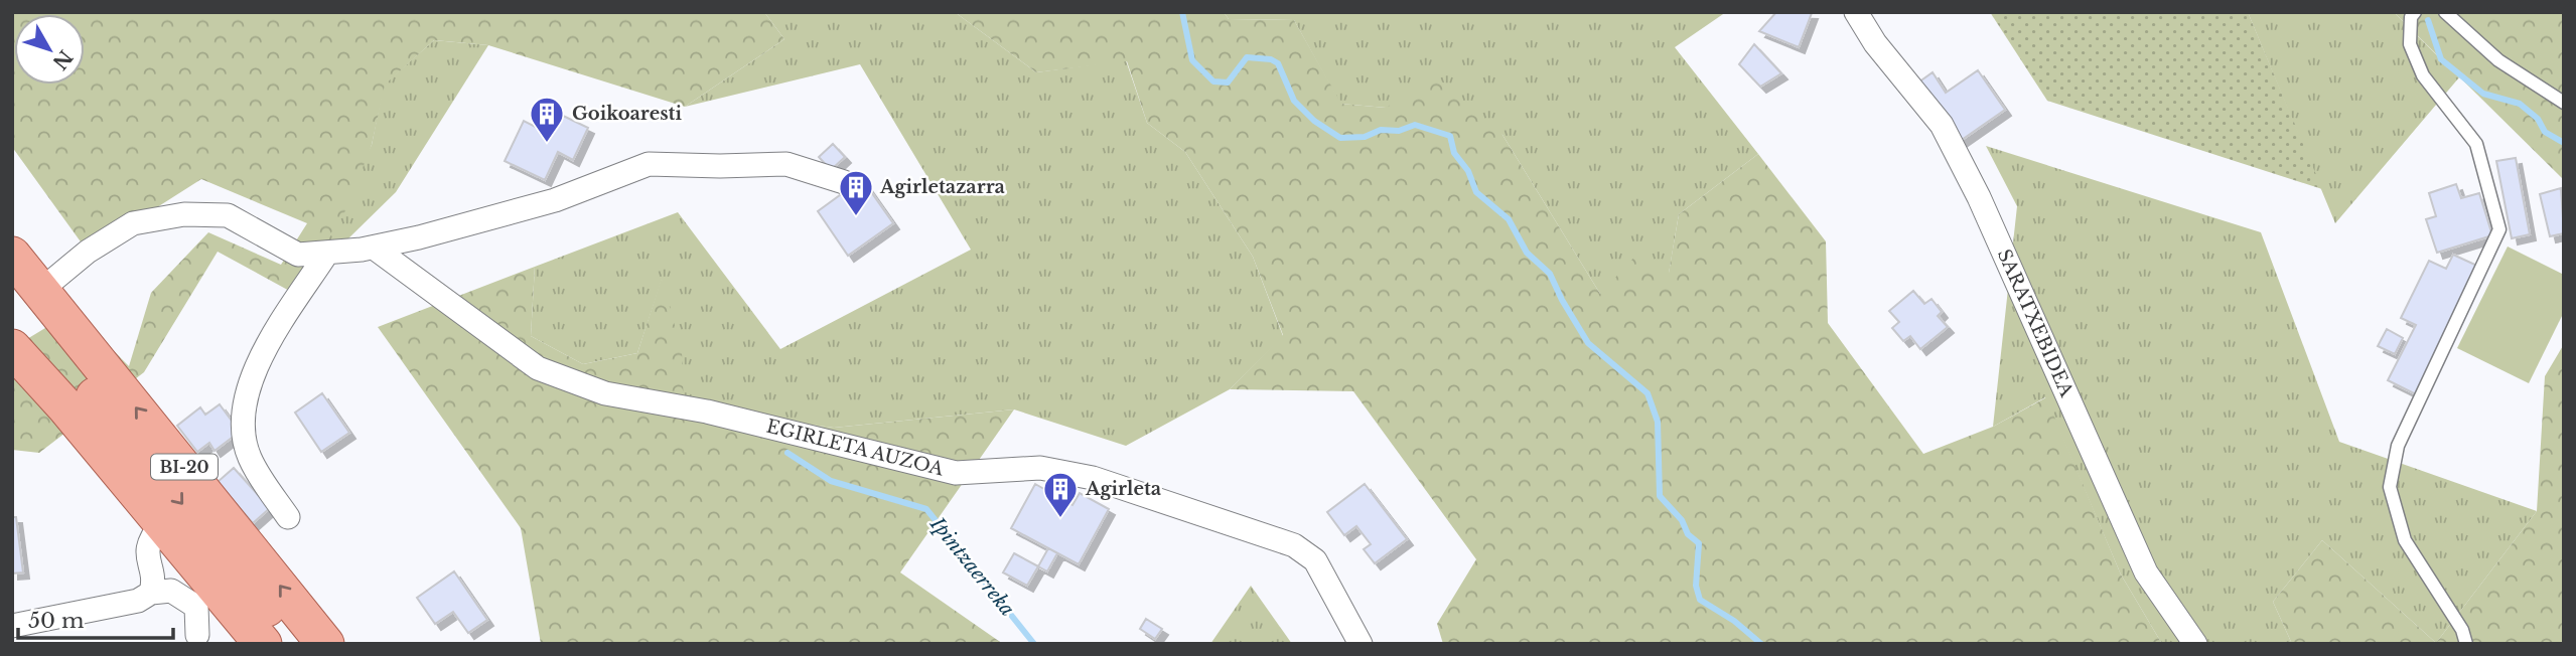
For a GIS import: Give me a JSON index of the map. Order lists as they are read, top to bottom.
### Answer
{
  "streets": {
    "main road": ["BI-20"],
    "street": ["SARATXEBIDEA", "EGIRLETA AUZOA"]
  },
  "water": ["Ipintzaerreka"],
  "places": {
    "building": ["Goikoaresti", "Agirletazarra", "Agirleta"]
  },
  "scale_bar": "50 m",
  "north": "bottom right"
}
